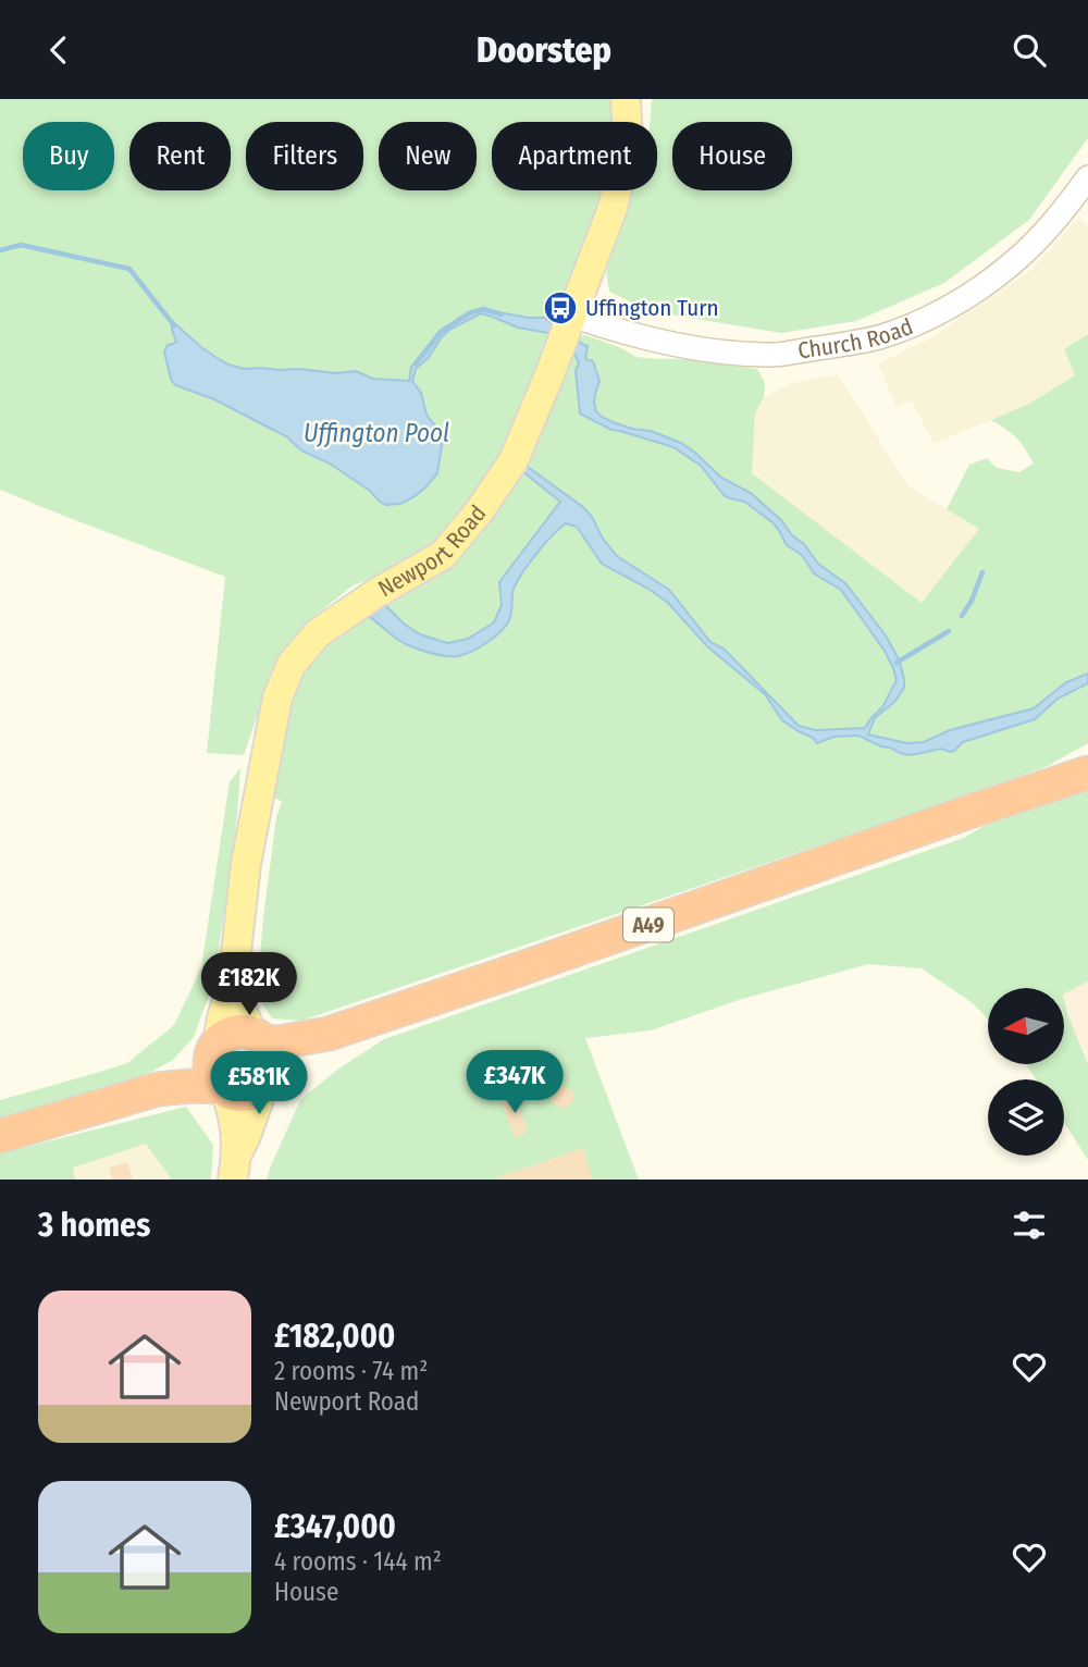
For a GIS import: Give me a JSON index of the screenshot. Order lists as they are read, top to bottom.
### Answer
{
  "streets": {
    "highway": ["A49"],
    "main road": ["Newport Road"],
    "street": ["Church Road"]
  },
  "crossings": [
    ["Church Road", "Newport Road"],
    ["Newport Road", "A49"]
  ],
  "water": ["Uffington Pool"],
  "places": {
    "bus stop": ["Uffington Turn"]
  },
  "north": "left",
  "page": {
    "header": "Doorstep",
    "chip": [
      "Buy",
      "Rent",
      "Filters",
      "New",
      "Apartment",
      "House"
    ],
    "price": ["£182K", "£347K", "£581K"],
    "heading": "3 homes",
    "list": [
      {
        "name": "£182,000",
        "note": "2 rooms · 74 m² · Newport Road"
      },
      {
        "name": "£347,000",
        "note": "4 rooms · 144 m² · House"
      }
    ]
  }
}
